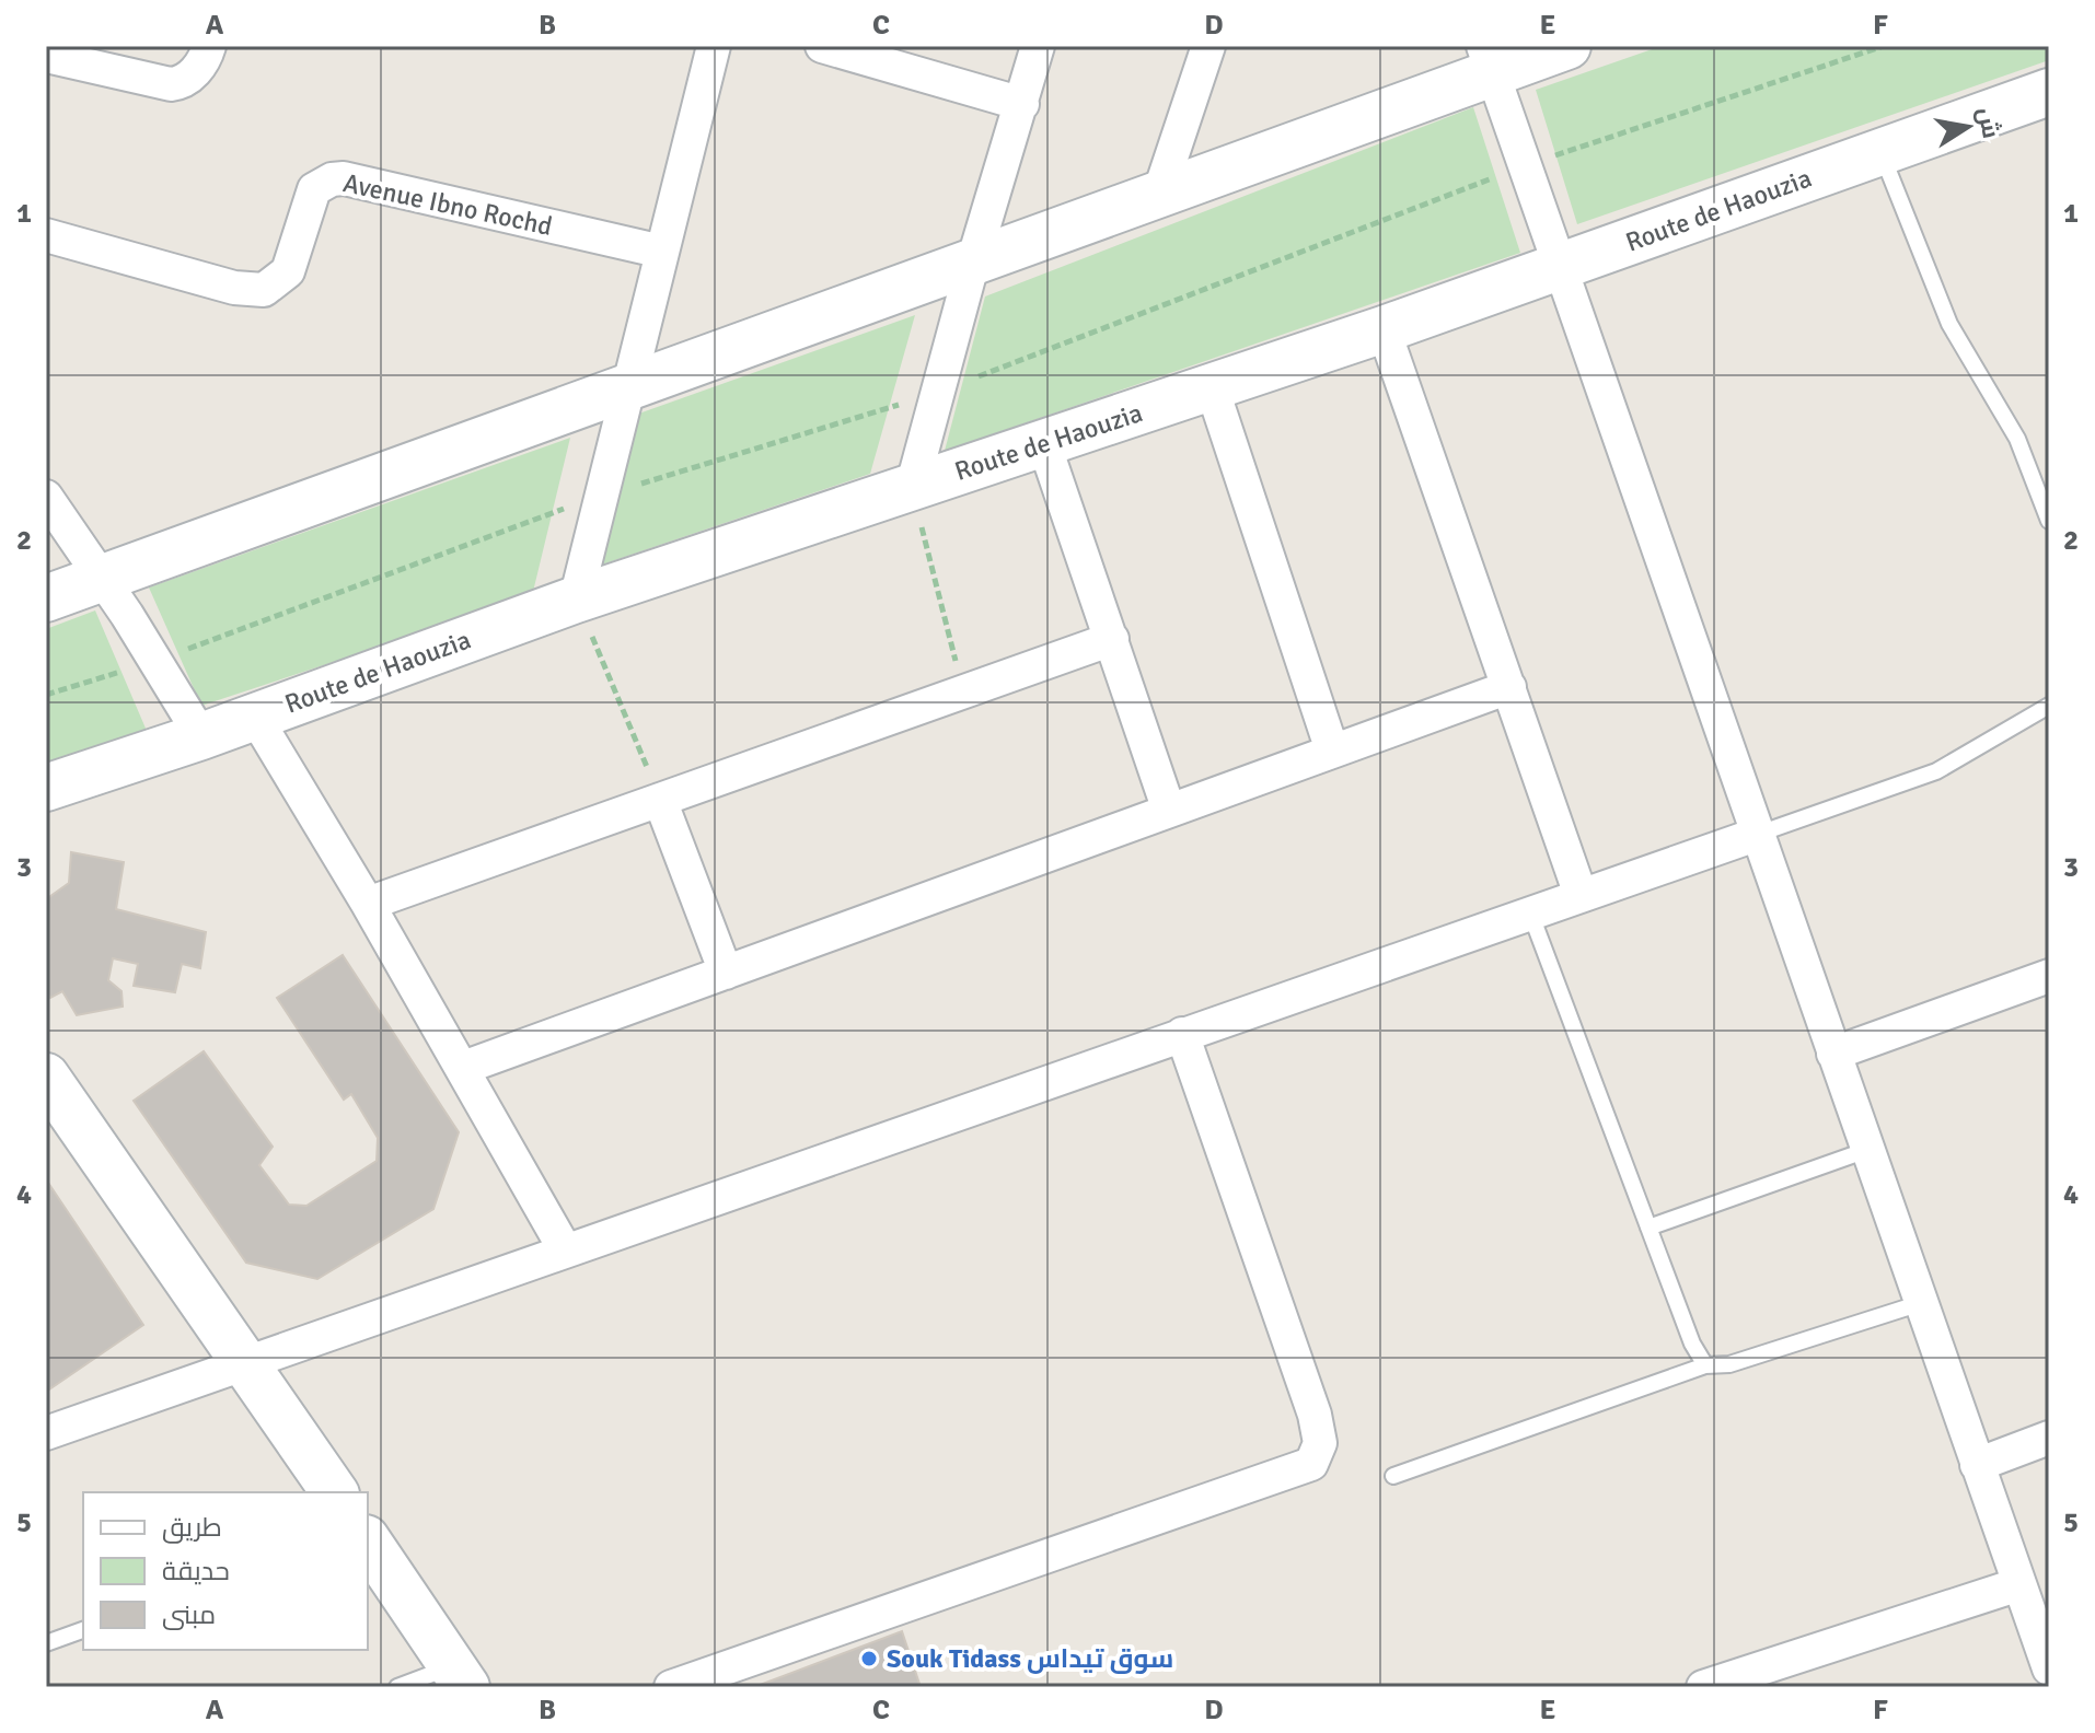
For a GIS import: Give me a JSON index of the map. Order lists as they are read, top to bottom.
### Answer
{
  "streets": {
    "street": ["Avenue Ibno Rochd", "Route de Haouzia"]
  },
  "places": ["Souk Tidass سوق تيداس"],
  "legend": ["طريق", "حديقة", "مبنى"],
  "north": "right",
  "grid": {
    "columns": [
      "A",
      "B",
      "C",
      "D",
      "E",
      "F"
    ],
    "rows": [
      "1",
      "2",
      "3",
      "4",
      "5"
    ]
  }
}
